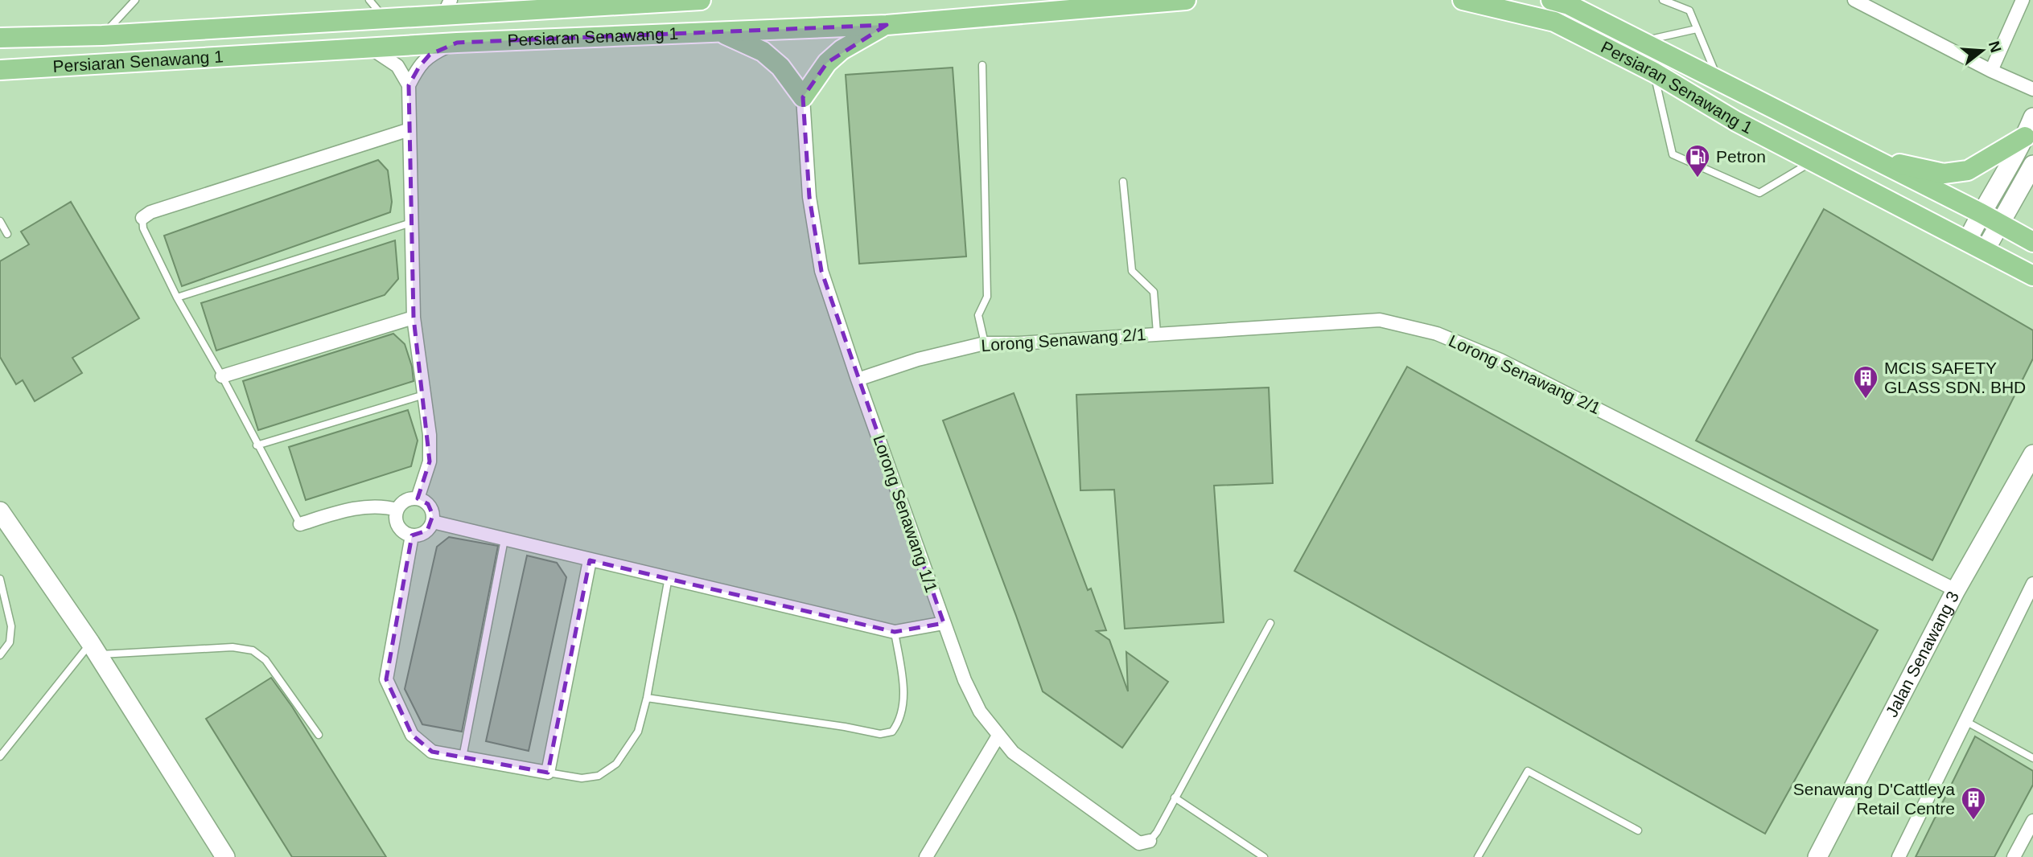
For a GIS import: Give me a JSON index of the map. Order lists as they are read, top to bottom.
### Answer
{
  "streets": {
    "main road": ["Persiaran Senawang 1"],
    "street": ["Lorong Senawang 2/1", "Lorong Senawang 1/1", "Jalan Senawang 3"]
  },
  "crossings": [
    ["Lorong Senawang 2/1", "Lorong Senawang 1/1"],
    ["Lorong Senawang 2/1", "Jalan Senawang 3"]
  ],
  "places": {
    "fuel station": ["Petron"],
    "building": ["MCIS SAFETY GLASS SDN. BHD", "Senawang D'Cattleya Retail Centre"]
  },
  "north": "right"
}
